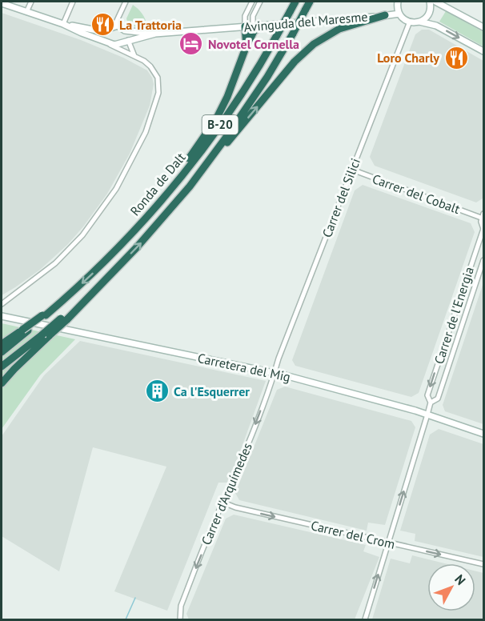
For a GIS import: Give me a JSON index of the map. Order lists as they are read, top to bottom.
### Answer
{
  "streets": {
    "highway": ["B-20", "Ronda de Dalt"],
    "main road": ["Avinguda del Maresme", "Carretera del Mig"],
    "street": [
      "Carrer del Cobalt",
      "Carrer del Silici",
      "Carrer de l'Energia",
      "Carrer d'Arquímedes",
      "Carrer del Crom"
    ]
  },
  "crossings": [
    ["B-20", "Ronda de Dalt"],
    ["Carrer del Cobalt", "Carrer del Silici"],
    ["Carrer del Silici", "Carretera del Mig"],
    ["Carrer del Silici", "Carrer d'Arquímedes"],
    ["Carrer de l'Energia", "Carretera del Mig"],
    ["Carrer de l'Energia", "Carrer del Crom"],
    ["Carretera del Mig", "Carrer d'Arquímedes"],
    ["Carrer d'Arquímedes", "Carrer del Crom"]
  ],
  "one_way": ["Carrer d'Arquímedes", "Carrer del Crom"],
  "places": {
    "restaurant": ["La Trattoria", "Loro Charly"],
    "hotel": ["Novotel Cornella"],
    "building": ["Ca l'Esquerrer"]
  },
  "north": "top right"
}
